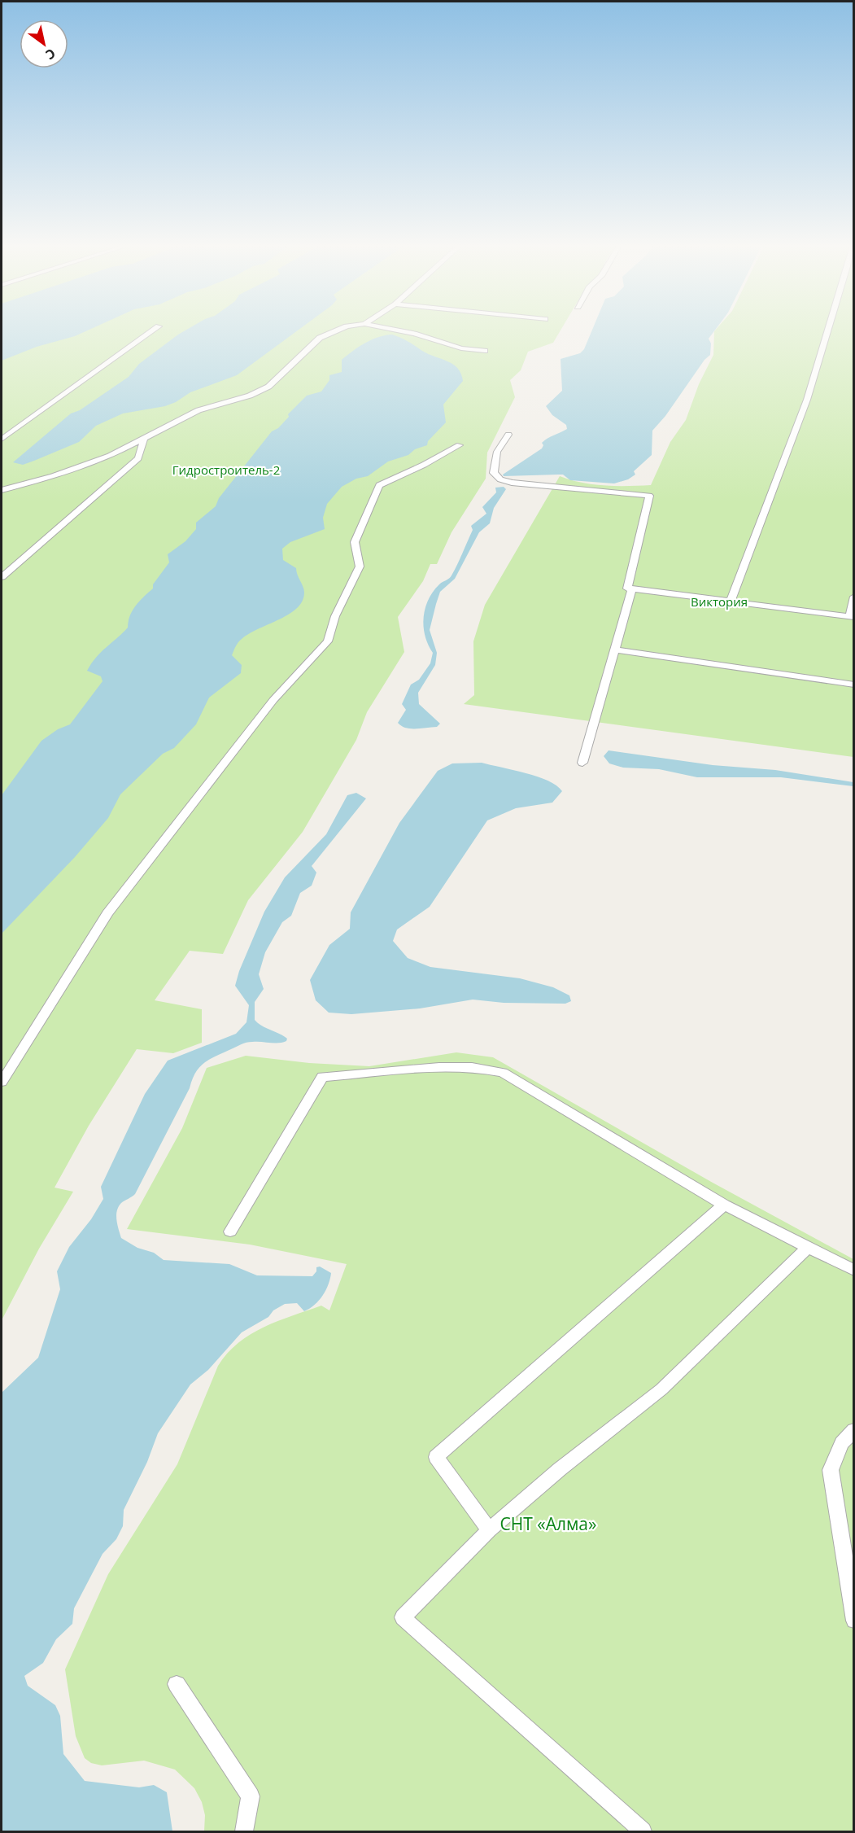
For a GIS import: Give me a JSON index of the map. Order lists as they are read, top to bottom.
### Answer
{
  "parks": ["Гидростроитель-2", "Виктория", "СНТ «Алма»"],
  "north": "bottom right"
}
